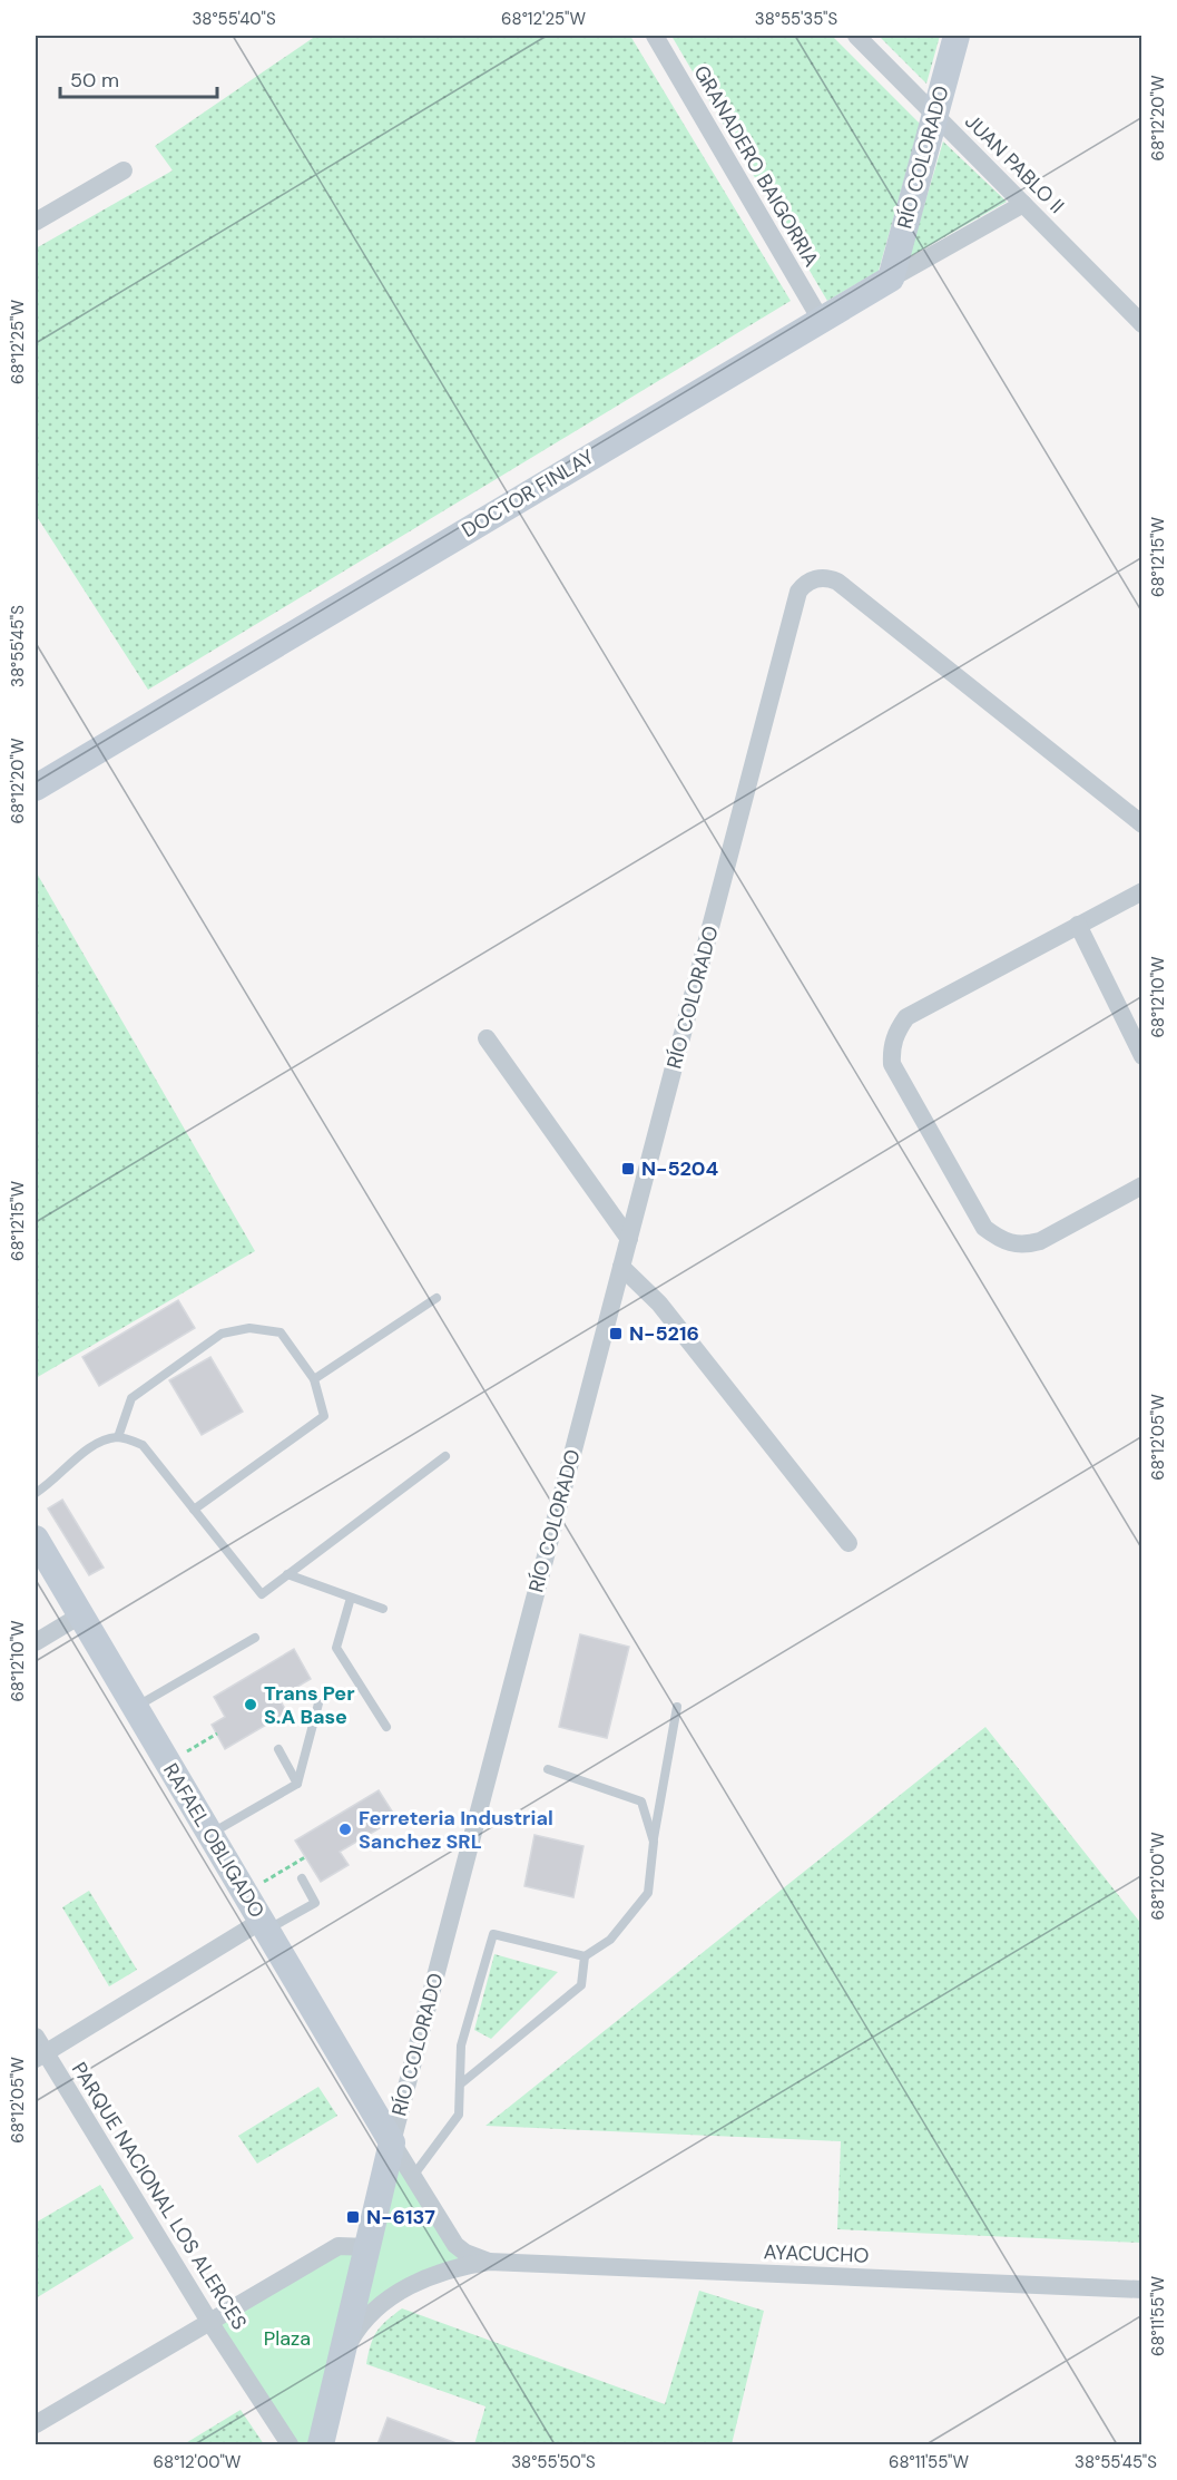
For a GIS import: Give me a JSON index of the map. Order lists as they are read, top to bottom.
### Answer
{
  "streets": {
    "street": [
      "RÍO COLORADO",
      "JUAN PABLO II",
      "GRANADERO BAIGORRIA",
      "DOCTOR FINLAY",
      "RAFAEL OBLIGADO",
      "PARQUE NACIONAL LOS ALERCES",
      "AYACUCHO"
    ]
  },
  "crossings": [
    ["RÍO COLORADO", "JUAN PABLO II"],
    ["RÍO COLORADO", "DOCTOR FINLAY"],
    ["RÍO COLORADO", "RAFAEL OBLIGADO"],
    ["RÍO COLORADO", "AYACUCHO"],
    ["JUAN PABLO II", "DOCTOR FINLAY"],
    ["GRANADERO BAIGORRIA", "DOCTOR FINLAY"],
    ["RAFAEL OBLIGADO", "AYACUCHO"]
  ],
  "parks": ["Plaza"],
  "places": {
    "transit": ["N-5204", "N-5216", "N-6137"],
    "other": ["Trans Per S.A Base", "Ferreteria Industrial Sanchez SRL"]
  },
  "scale_bar": "50 m",
  "coordinates": [
    "38°55'40\"S",
    "68°12'25\"W",
    "38°55'35\"S",
    "68°12'20\"W",
    "68°12'15\"W",
    "38°55'45\"S",
    "68°12'10\"W",
    "68°12'05\"W",
    "68°12'00\"W",
    "68°11'55\"W",
    "38°55'50\"S"
  ]
}
